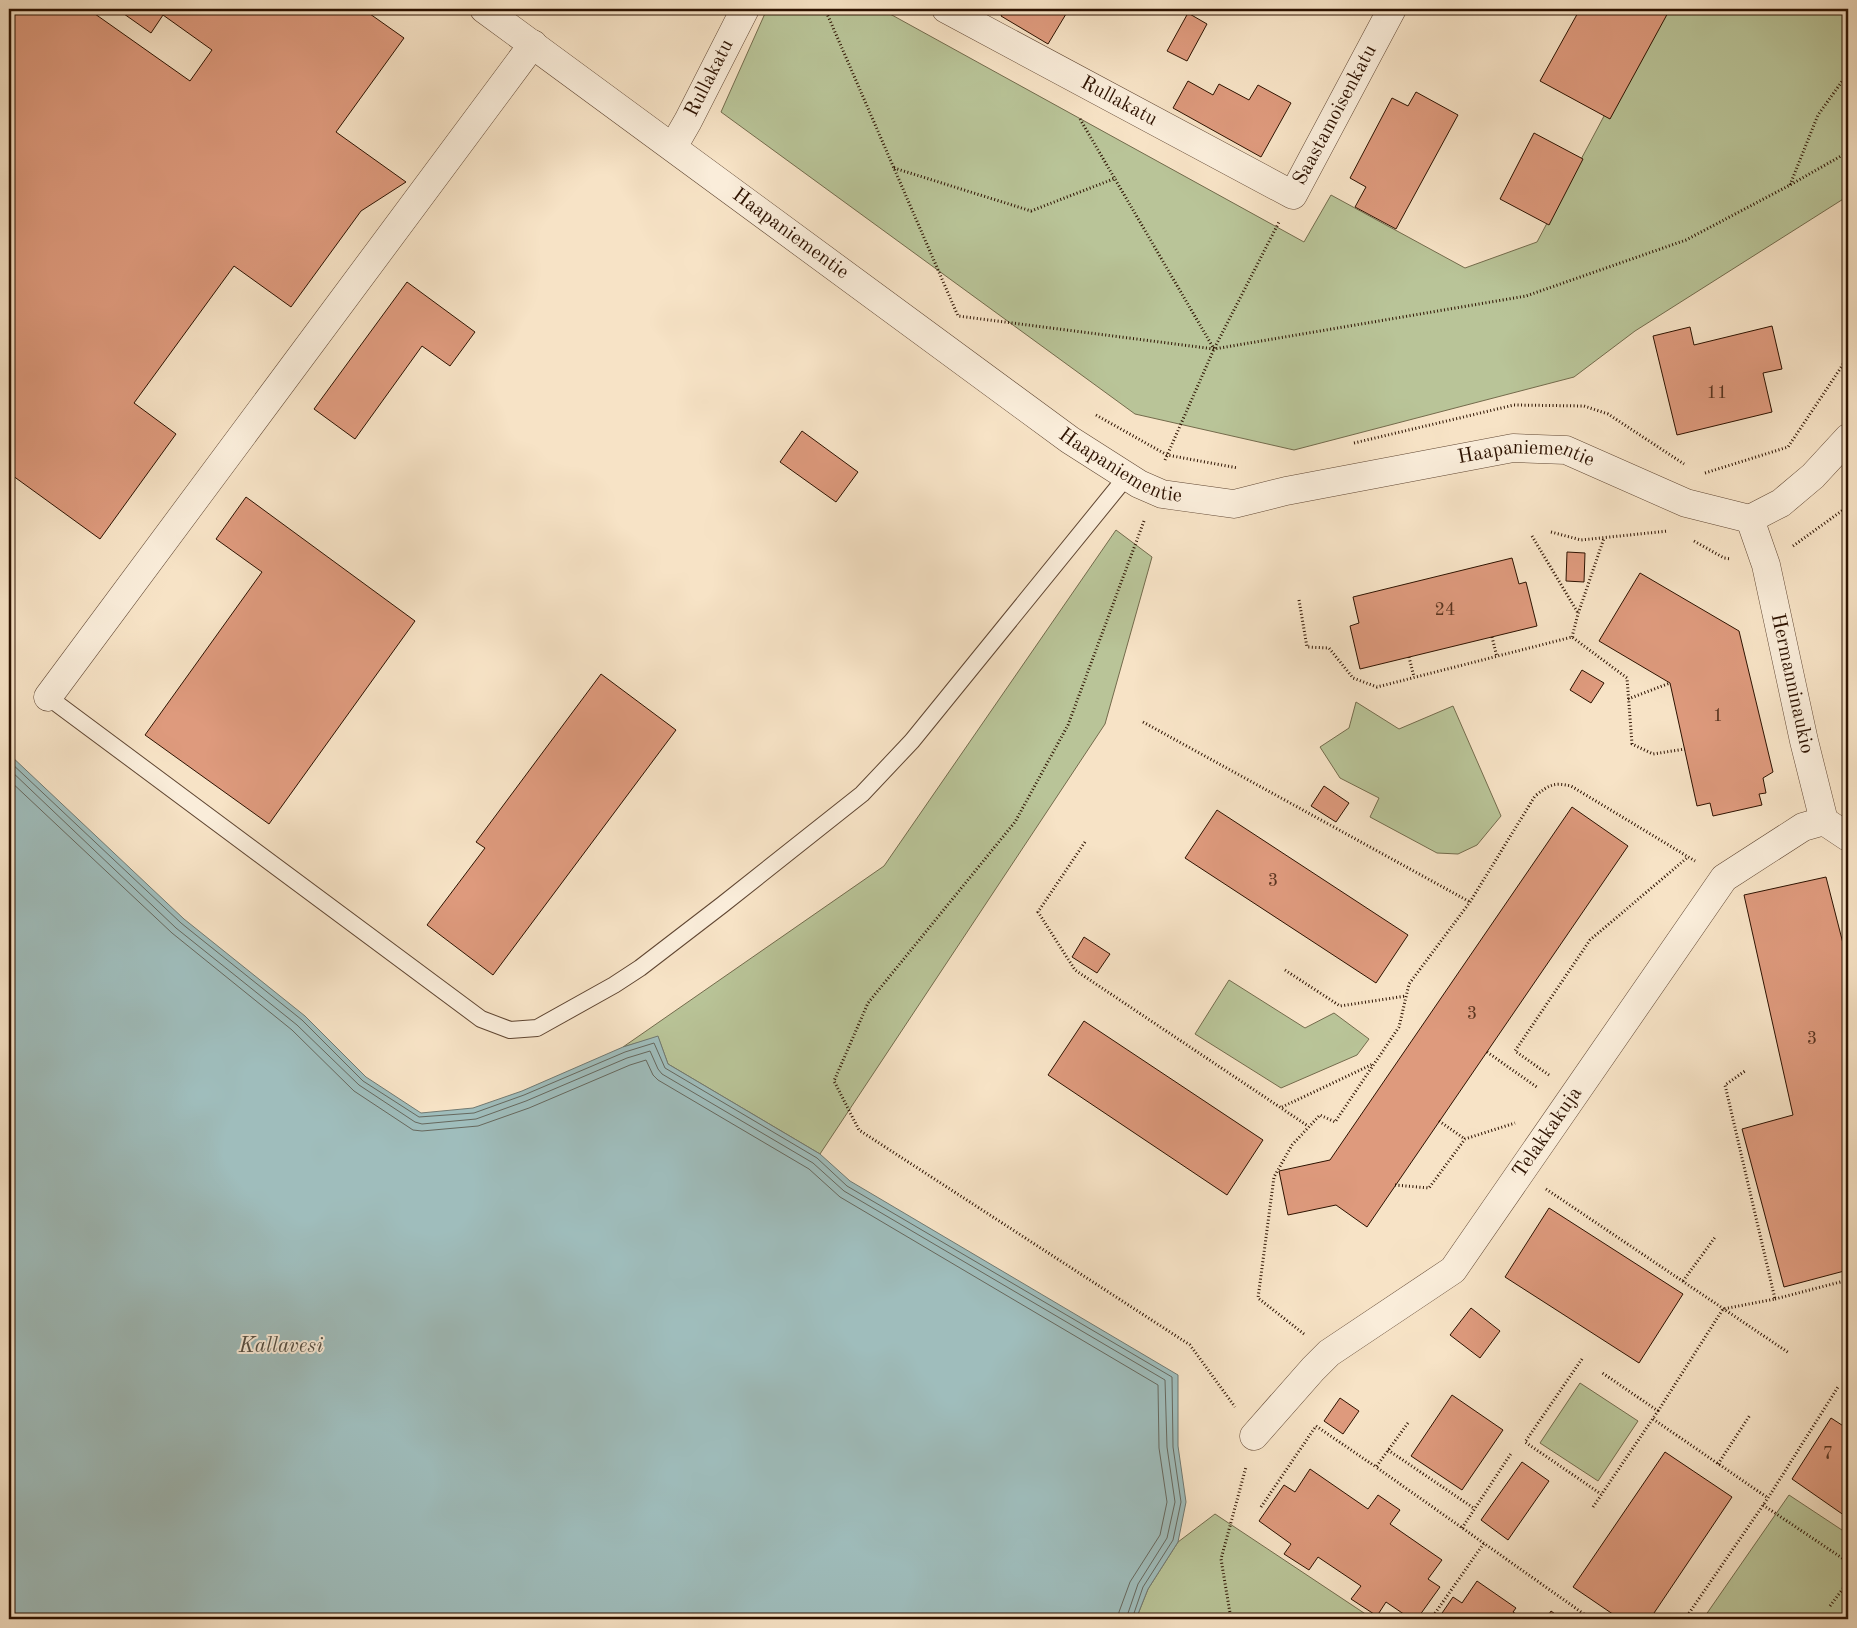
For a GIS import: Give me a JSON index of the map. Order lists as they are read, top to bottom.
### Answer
{
  "streets": {
    "street": [
      "Rullakatu",
      "Saastamoisenkatu",
      "Haapaniementie",
      "Hermanninaukio",
      "Telakkakuja"
    ]
  },
  "crossings": [
    ["Rullakatu", "Saastamoisenkatu"],
    ["Rullakatu", "Haapaniementie"],
    ["Haapaniementie", "Hermanninaukio"],
    ["Hermanninaukio", "Telakkakuja"]
  ],
  "water": ["Kallavesi"],
  "house_numbers": [
    "11",
    "24",
    "1",
    "3",
    "3",
    "3",
    "7"
  ]
}
